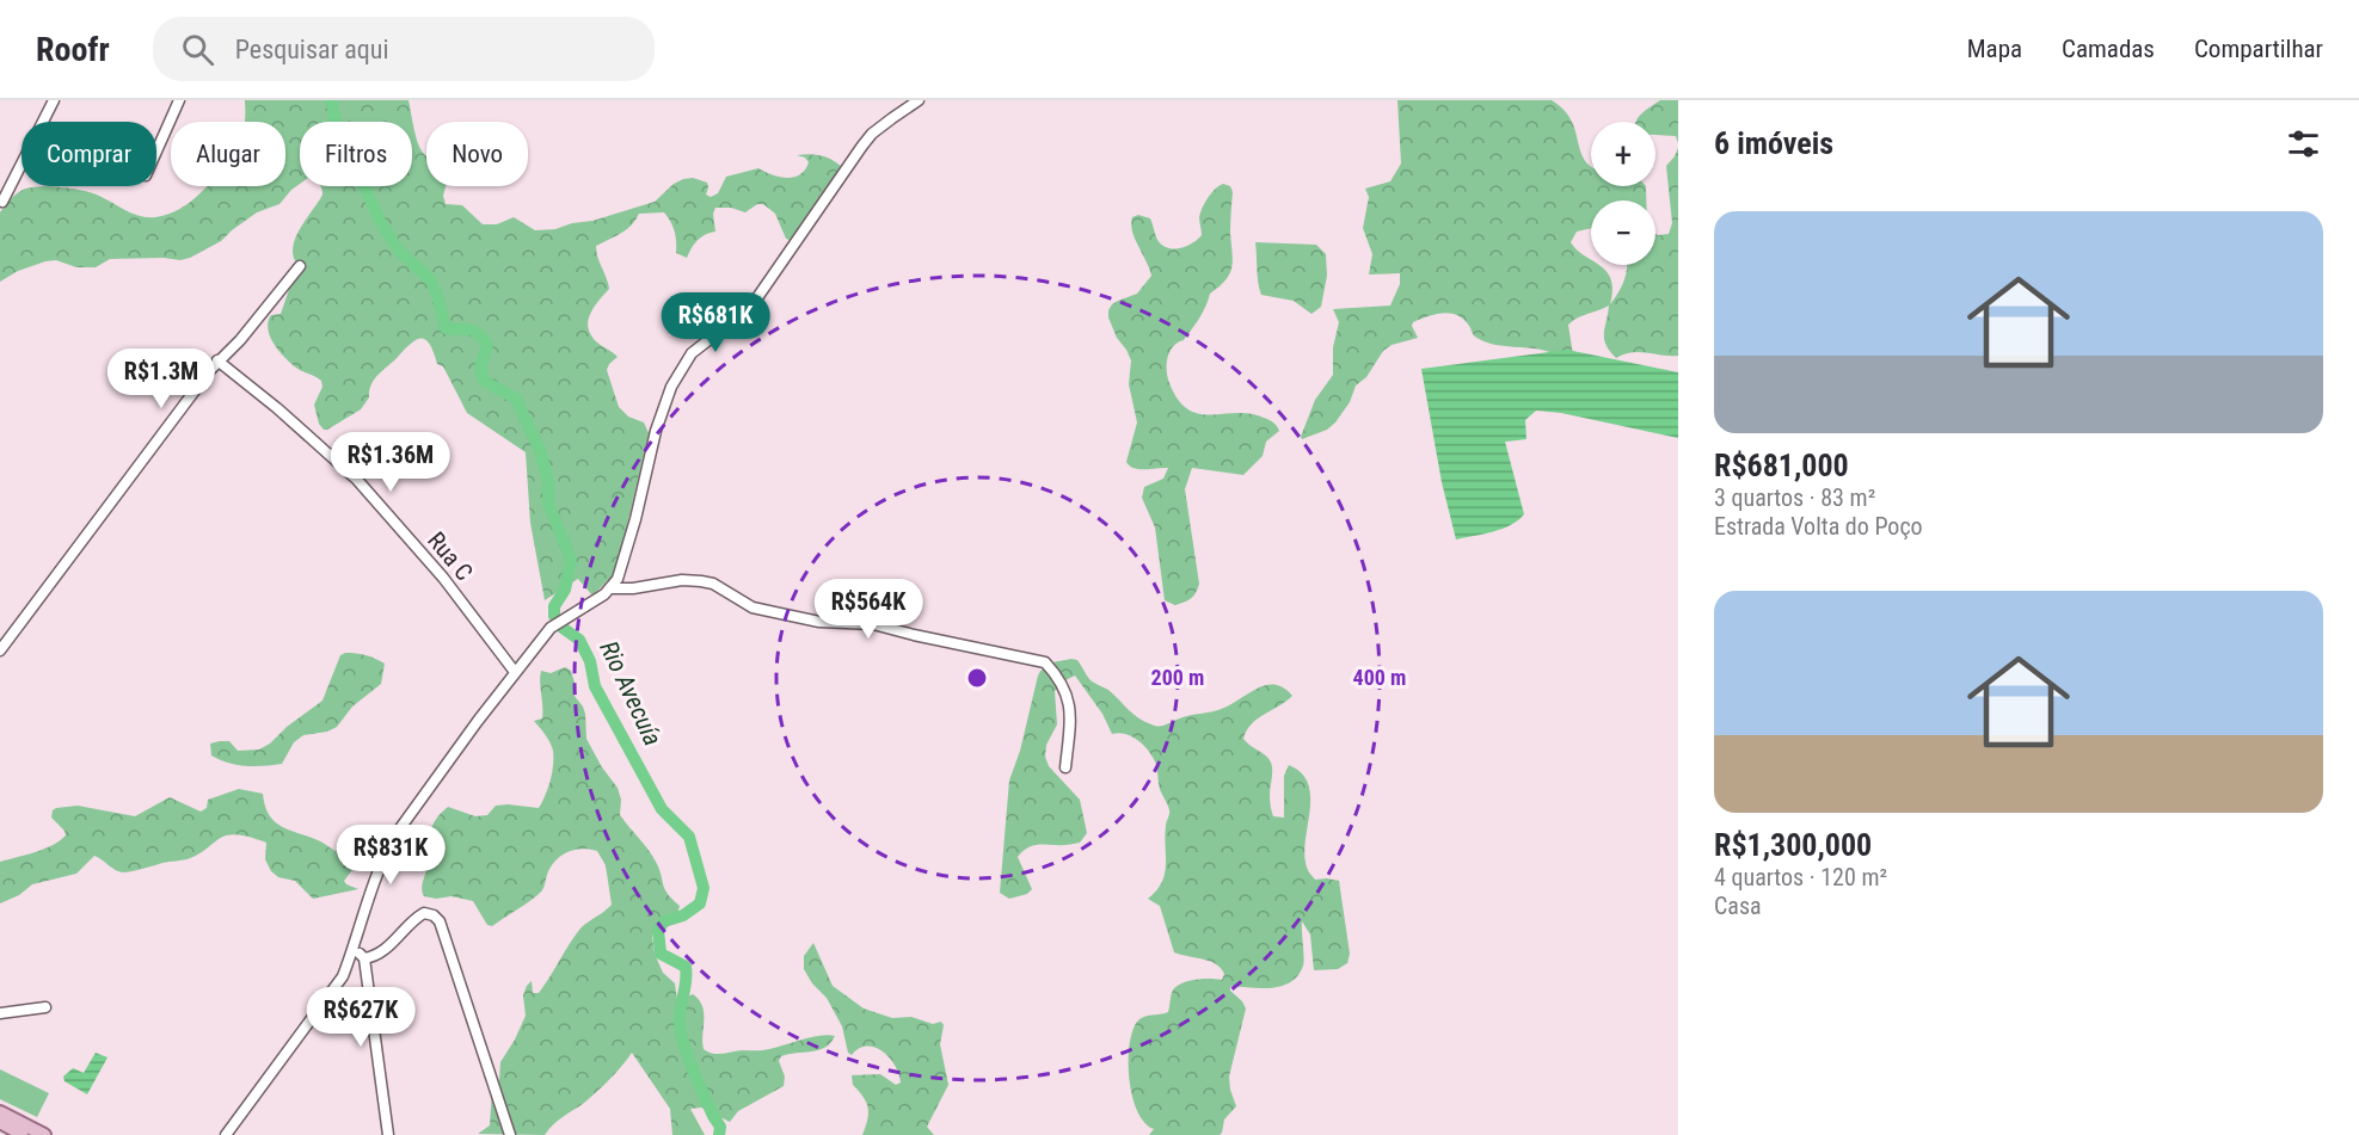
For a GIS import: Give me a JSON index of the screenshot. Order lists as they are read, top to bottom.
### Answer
{
  "streets": {
    "street": ["Rua C"]
  },
  "water": ["Rio Avecuía"],
  "page": {
    "header": "Roofr",
    "search": "Pesquisar aqui",
    "nav": ["Mapa", "Camadas", "Compartilhar"],
    "heading": "6 imóveis",
    "map_buttons": ["+", "−"],
    "chip": [
      "Comprar",
      "Alugar",
      "Filtros",
      "Novo"
    ],
    "list": [
      {
        "name": "R$681,000",
        "note": "3 quartos · 83 m² · Estrada Volta do Poço"
      },
      {
        "name": "R$1,300,000",
        "note": "4 quartos · 120 m² · Casa"
      }
    ],
    "price": [
      "R$681K",
      "R$1.3M",
      "R$1.36M",
      "R$564K",
      "R$831K",
      "R$627K"
    ]
  },
  "rings": ["200 m", "400 m"]
}
